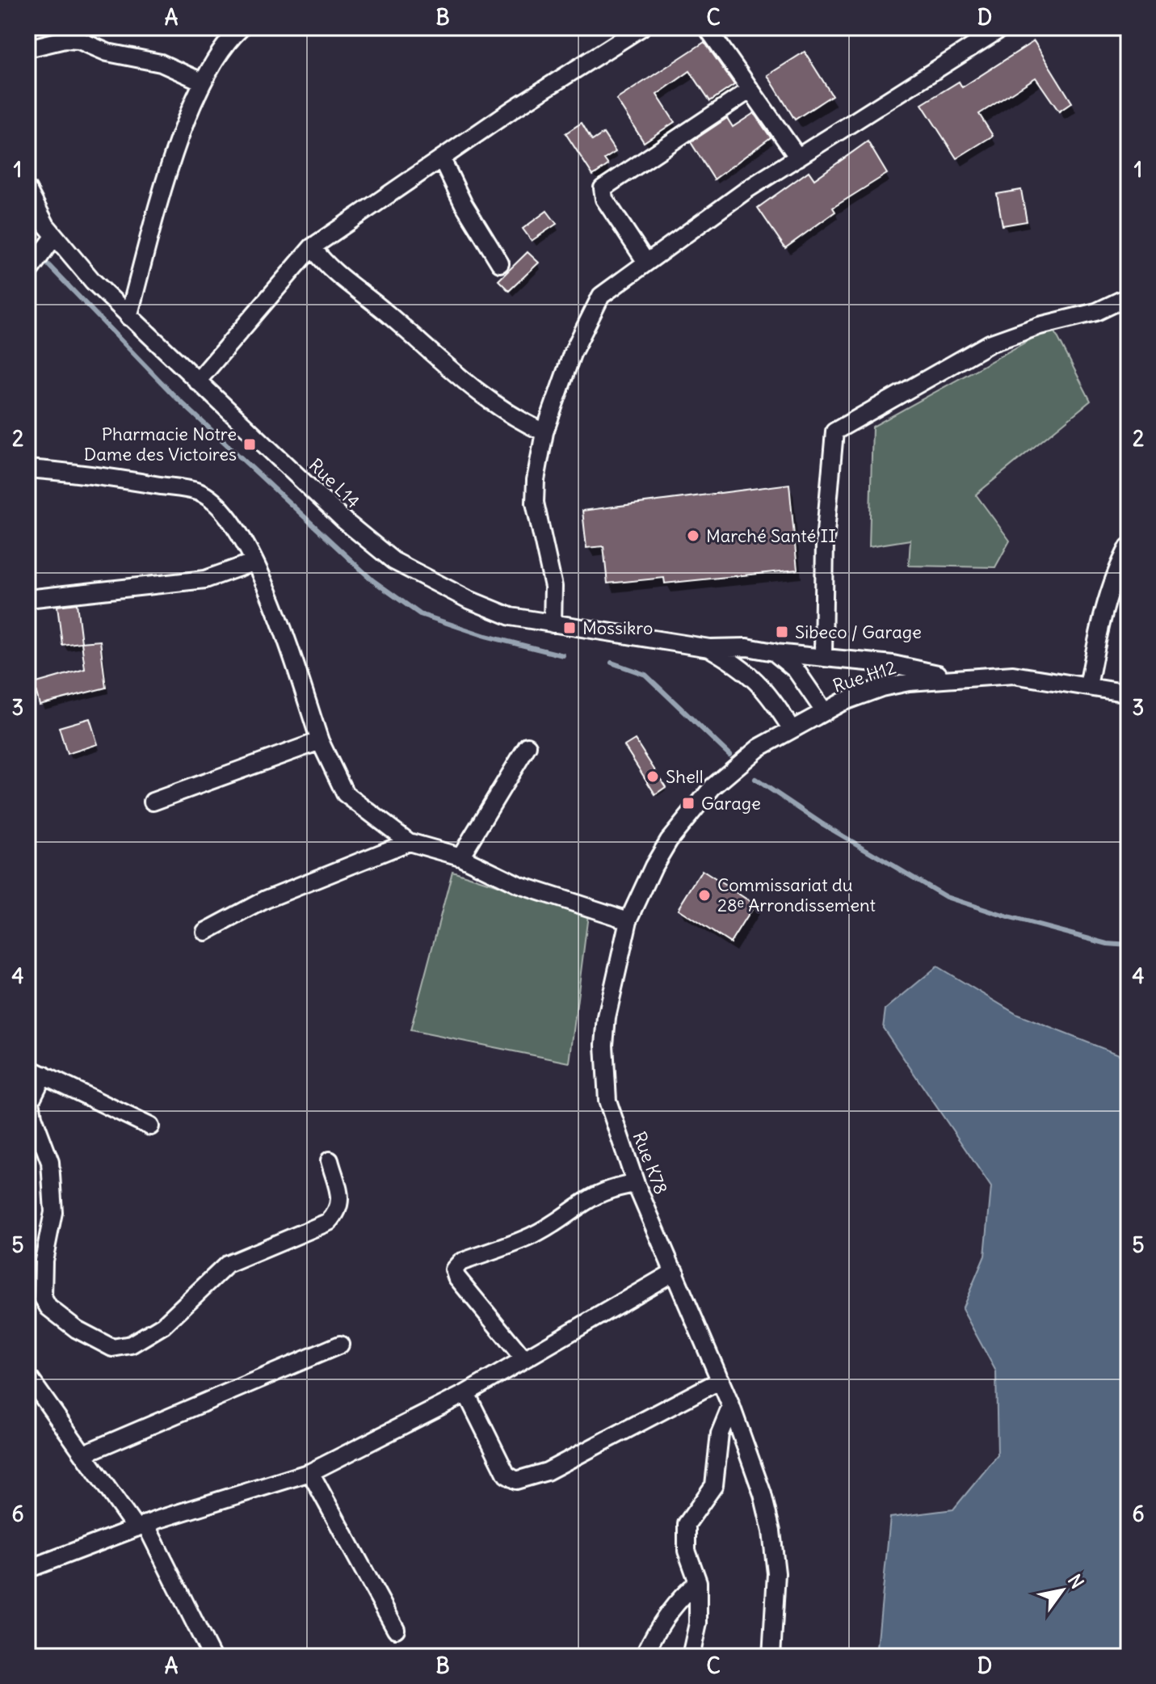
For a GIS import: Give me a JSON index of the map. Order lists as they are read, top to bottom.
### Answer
{
  "streets": {
    "street": ["Rue L14", "Rue H12", "Rue K78"]
  },
  "crossings": [
    ["Rue L14", "Rue H12"],
    ["Rue L14", "Rue K78"],
    ["Rue H12", "Rue K78"]
  ],
  "places": {
    "transit": [
      "Pharmacie Notre Dame des Victoires",
      "Mossikro",
      "Sibeco / Garage",
      "Garage"
    ],
    "other": ["Marché Santé II", "Shell", "Commissariat du 28ᵉ Arrondissement"]
  },
  "north": "top right",
  "grid": {
    "columns": [
      "A",
      "B",
      "C",
      "D"
    ],
    "rows": [
      "1",
      "2",
      "3",
      "4",
      "5",
      "6"
    ]
  }
}
